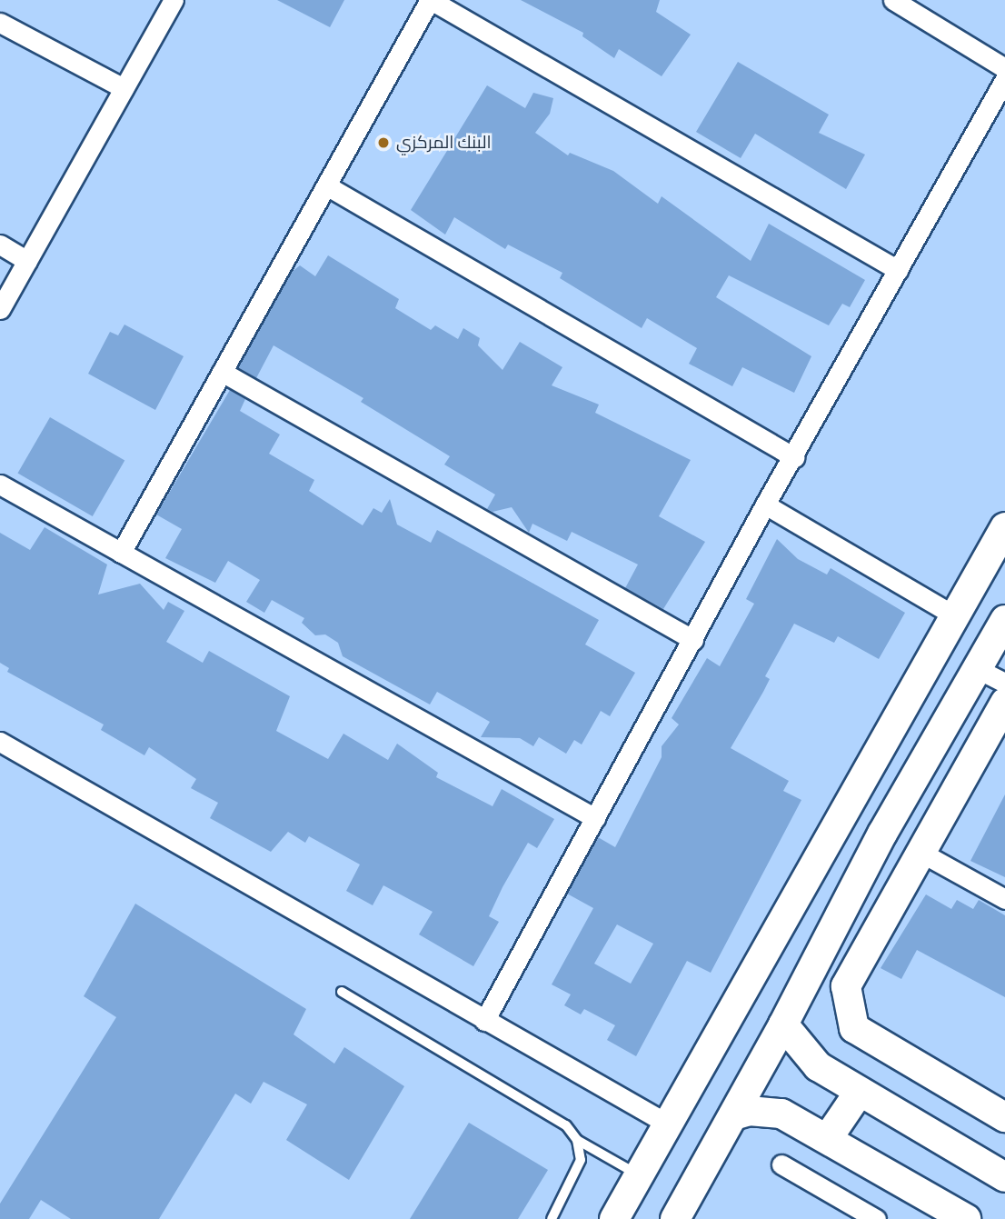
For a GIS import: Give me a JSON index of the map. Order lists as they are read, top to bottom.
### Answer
{
  "places": ["البنك المركزي"]
}
